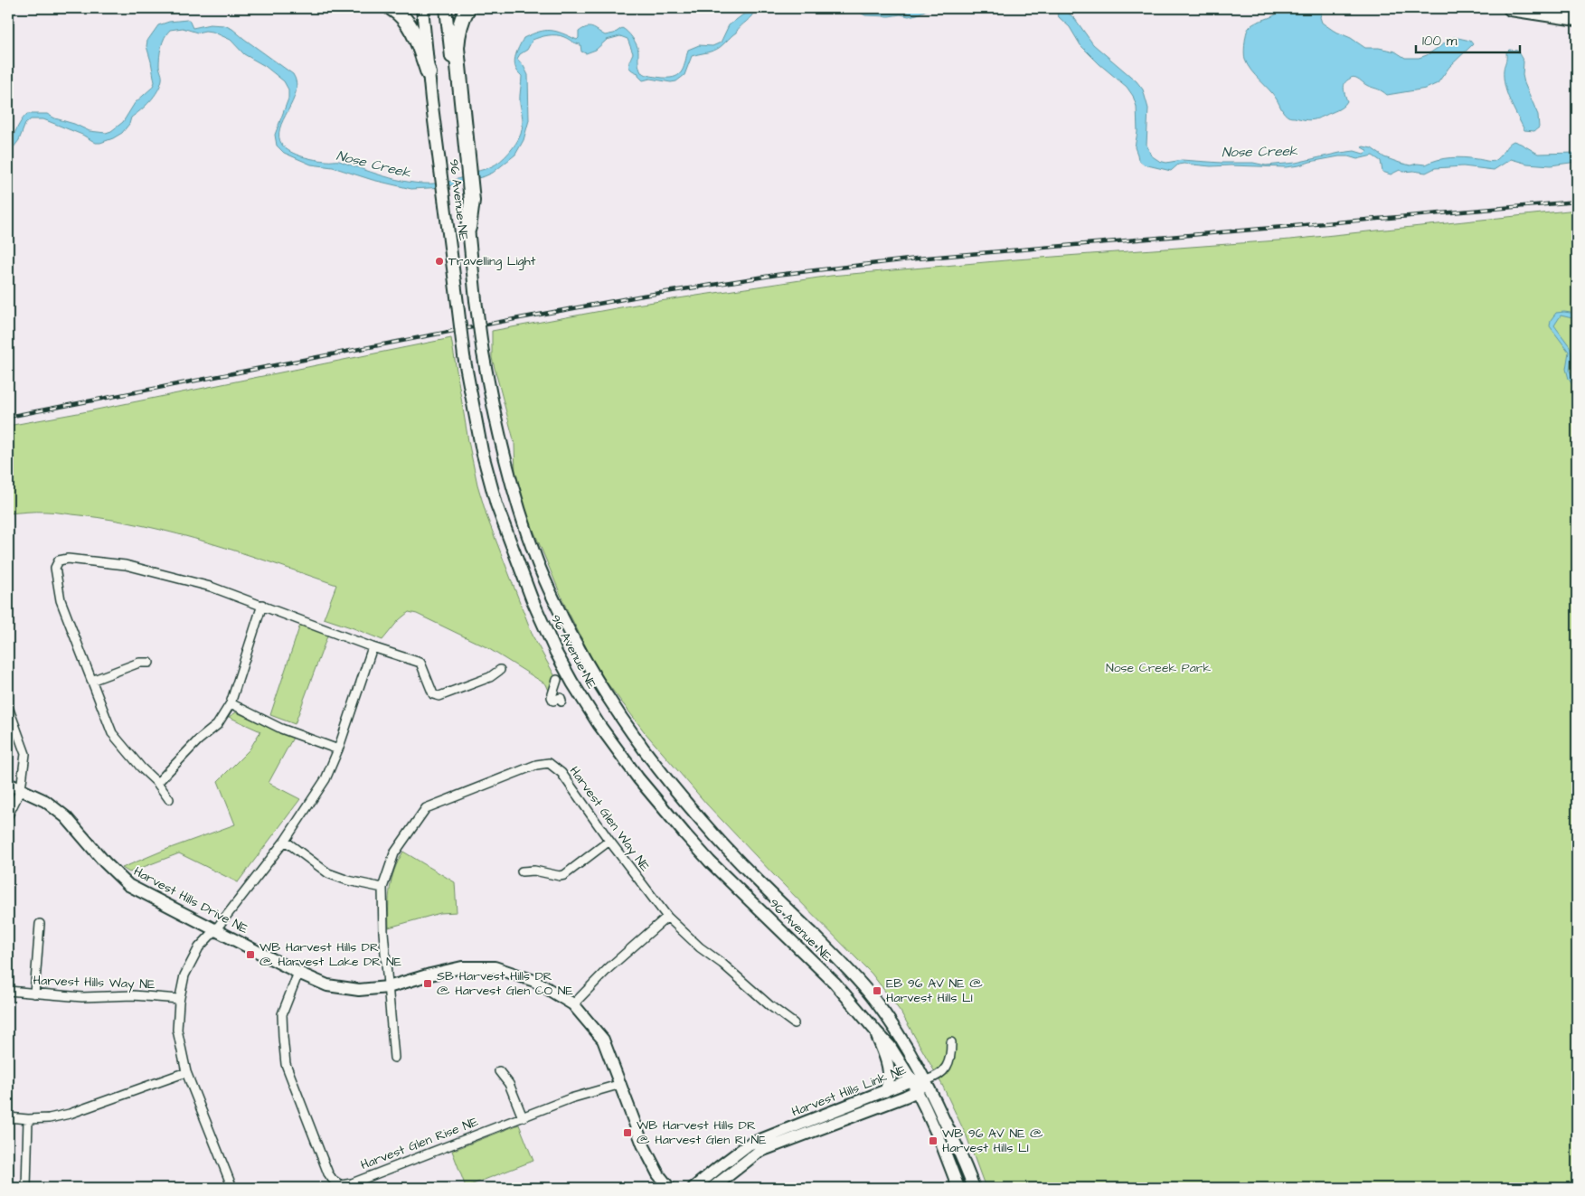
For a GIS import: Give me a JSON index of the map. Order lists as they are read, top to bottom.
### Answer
{
  "streets": {
    "main road": ["96 Avenue NE", "Harvest Hills Drive NE", "Harvest Hills Link NE"],
    "street": ["Harvest Glen Way NE", "Harvest Hills Way NE", "Harvest Glen Rise NE"]
  },
  "crossings": [
    ["96 Avenue NE", "Harvest Hills Link NE"],
    ["Harvest Glen Way NE", "Harvest Hills Drive NE"],
    ["Harvest Hills Drive NE", "Harvest Glen Rise NE"]
  ],
  "water": ["Nose Creek"],
  "parks": ["Nose Creek Park"],
  "places": {
    "other": ["Travelling Light"],
    "transit": [
      "WB Harvest Hills DR @ Harvest Lake DR NE",
      "SB Harvest Hills DR @ Harvest Glen CO NE",
      "EB 96 AV NE @ Harvest Hills LI",
      "WB Harvest Hills DR @ Harvest Glen RI NE",
      "WB 96 AV NE @ Harvest Hills LI"
    ]
  },
  "scale_bar": "100 m"
}
